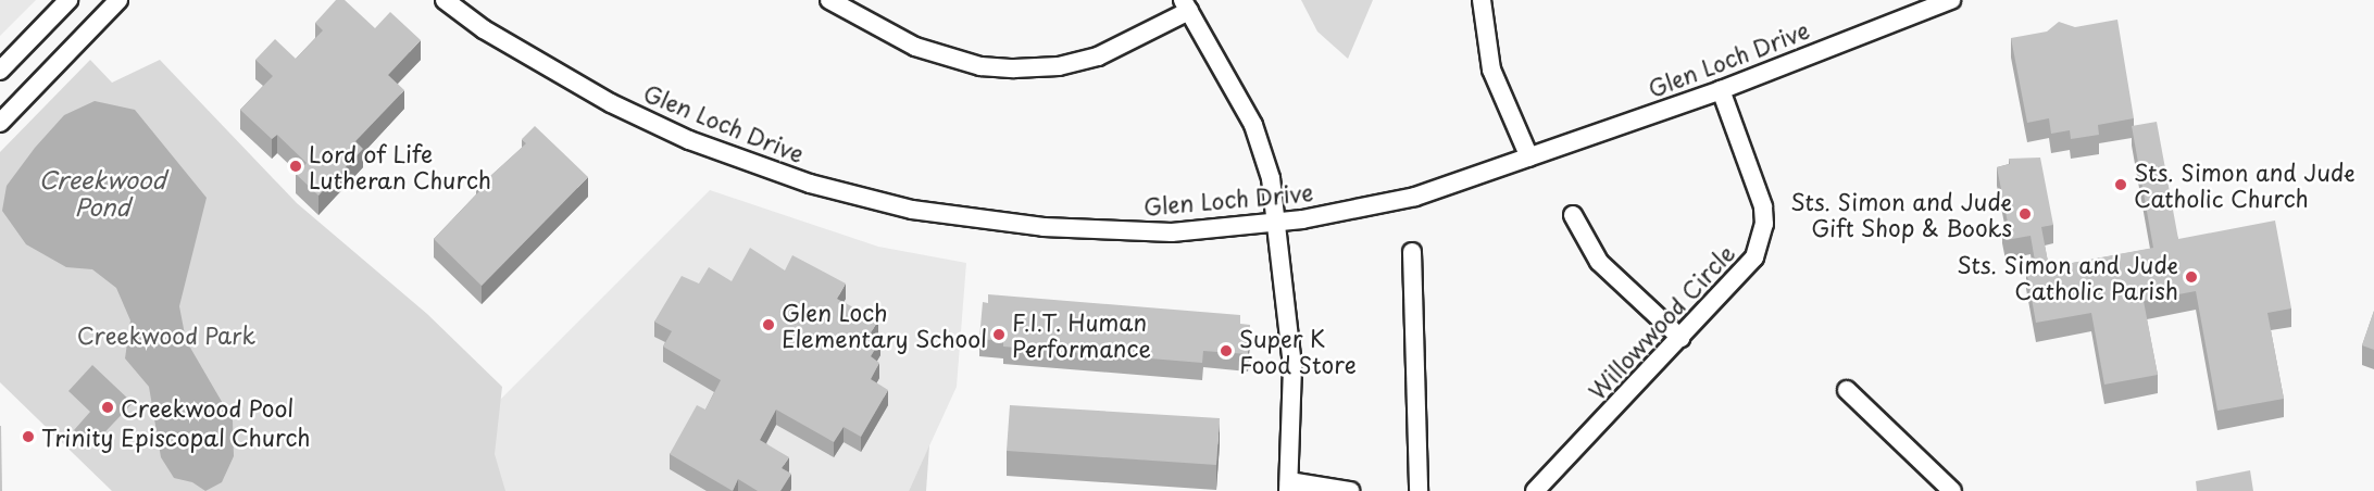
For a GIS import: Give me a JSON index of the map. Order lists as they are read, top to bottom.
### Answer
{
  "streets": {
    "street": ["Glen Loch Drive", "Willowwood Circle"]
  },
  "crossings": [
    ["Glen Loch Drive", "Willowwood Circle"]
  ],
  "water": ["Creekwood Pond"],
  "parks": ["Creekwood Park"],
  "places": [
    "Lord of Life Lutheran Church",
    "Sts. Simon and Jude Catholic Church",
    "Sts. Simon and Jude Gift Shop & Books",
    "Sts. Simon and Jude Catholic Parish",
    "Glen Loch Elementary School",
    "F.I.T. Human Performance",
    "Super K Food Store",
    "Creekwood Pool",
    "Trinity Episcopal Church"
  ]
}
